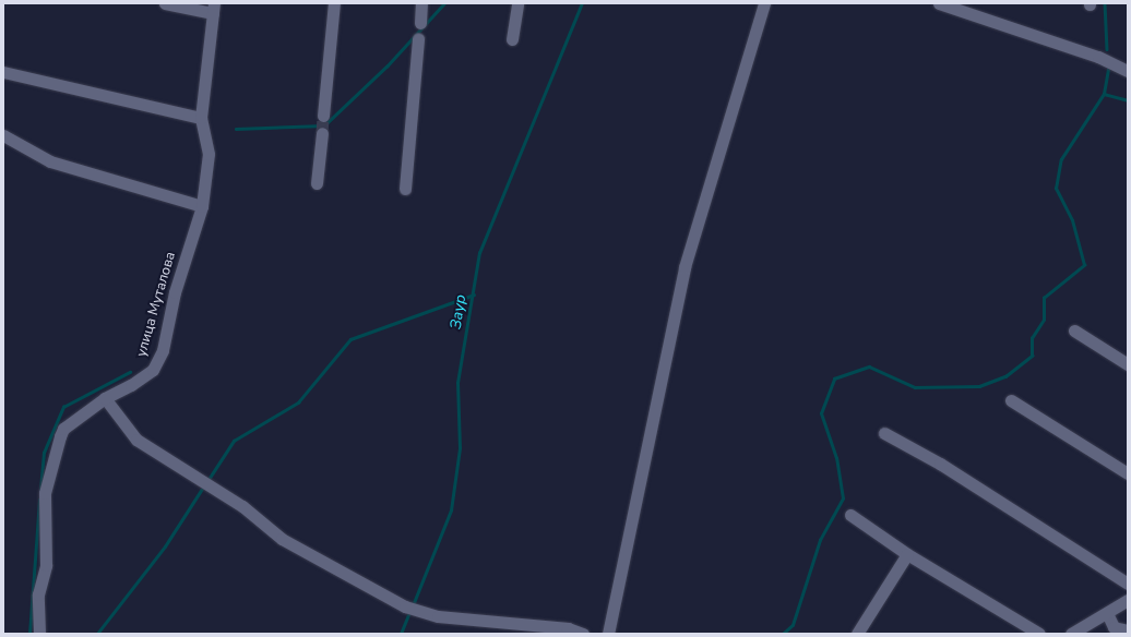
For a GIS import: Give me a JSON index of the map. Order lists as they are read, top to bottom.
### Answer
{
  "streets": {
    "street": ["улица Муталова"]
  },
  "water": ["Заур"]
}
